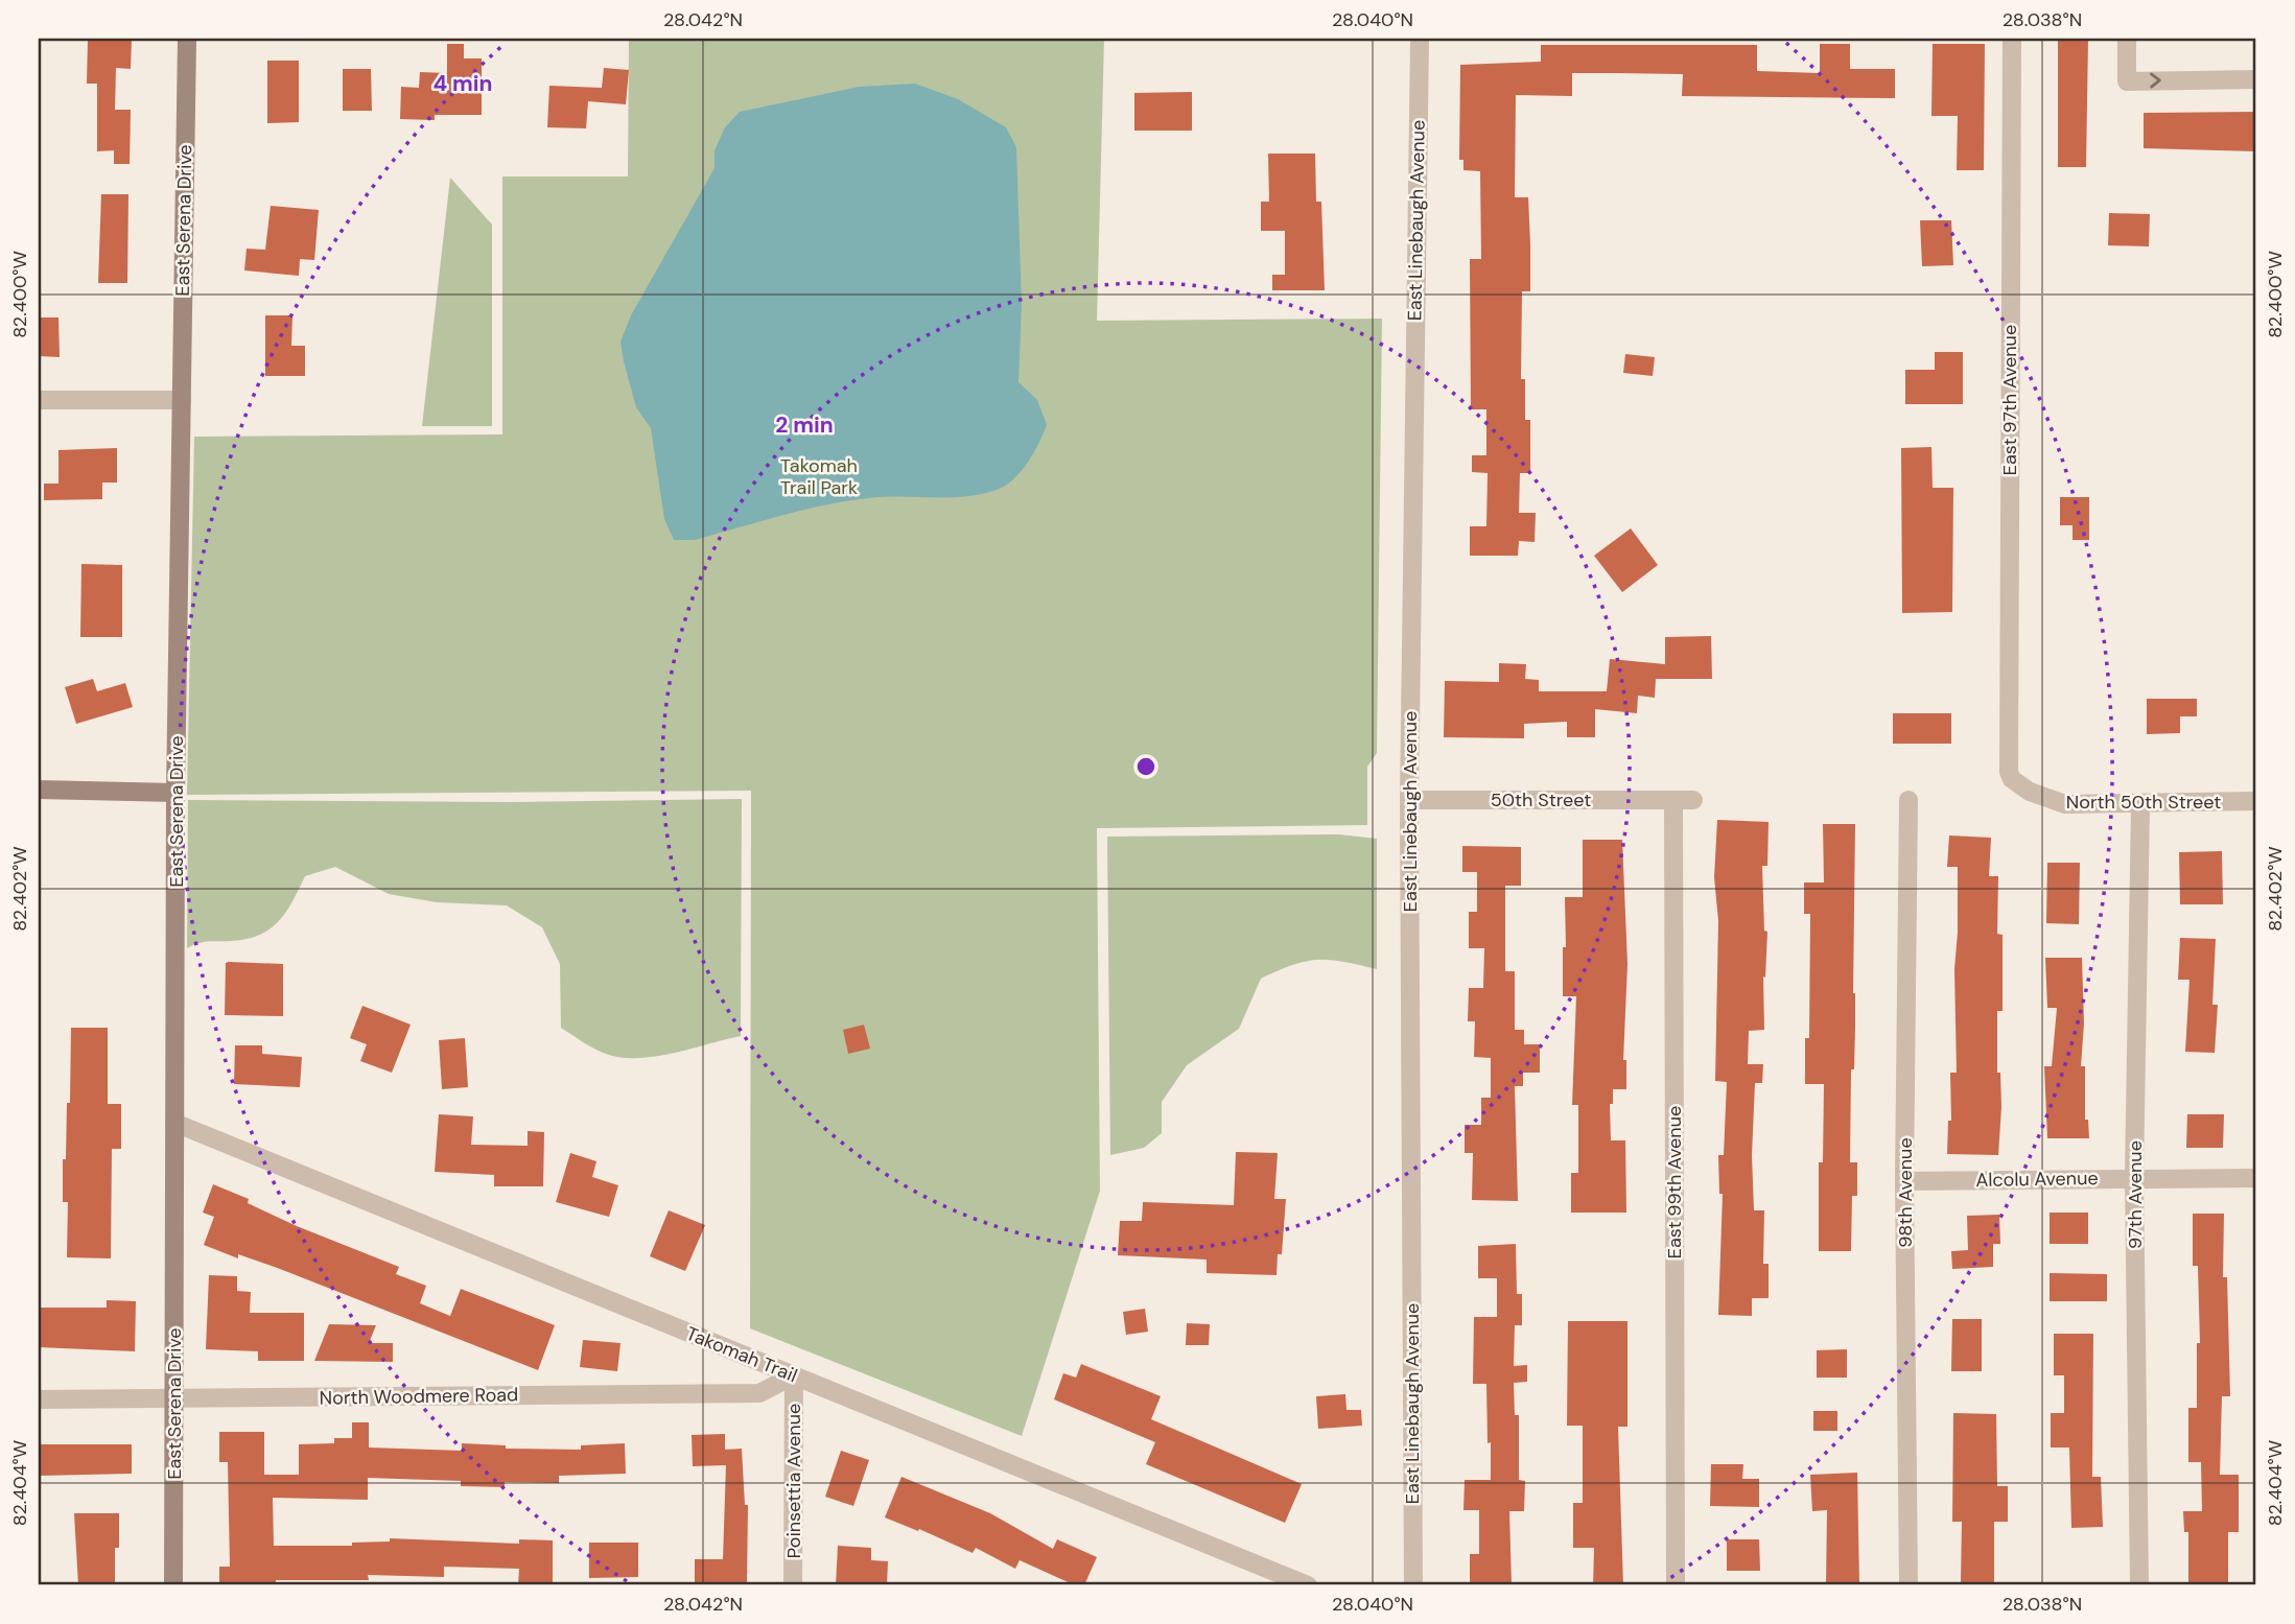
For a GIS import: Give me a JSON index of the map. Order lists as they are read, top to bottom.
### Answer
{
  "streets": {
    "street": [
      "East Serena Drive",
      "East Linebaugh Avenue",
      "East 97th Avenue",
      "50th Street",
      "North 50th Street",
      "Alcolu Avenue",
      "East 99th Avenue",
      "98th Avenue",
      "97th Avenue",
      "Takomah Trail",
      "North Woodmere Road",
      "Poinsettia Avenue"
    ]
  },
  "crossings": [
    ["East Serena Drive", "Takomah Trail"],
    ["East Serena Drive", "North Woodmere Road"],
    ["East Linebaugh Avenue", "50th Street"],
    ["East 97th Avenue", "North 50th Street"],
    ["50th Street", "East 99th Avenue"],
    ["North 50th Street", "97th Avenue"],
    ["Alcolu Avenue", "98th Avenue"],
    ["Alcolu Avenue", "97th Avenue"],
    ["Takomah Trail", "North Woodmere Road"],
    ["Takomah Trail", "Poinsettia Avenue"],
    ["North Woodmere Road", "Poinsettia Avenue"]
  ],
  "parks": ["Takomah Trail Park"],
  "coordinates": [
    "28.042°N",
    "28.040°N",
    "28.038°N",
    "82.400°W",
    "82.402°W",
    "82.404°W"
  ],
  "rings": ["4 min", "2 min"]
}
